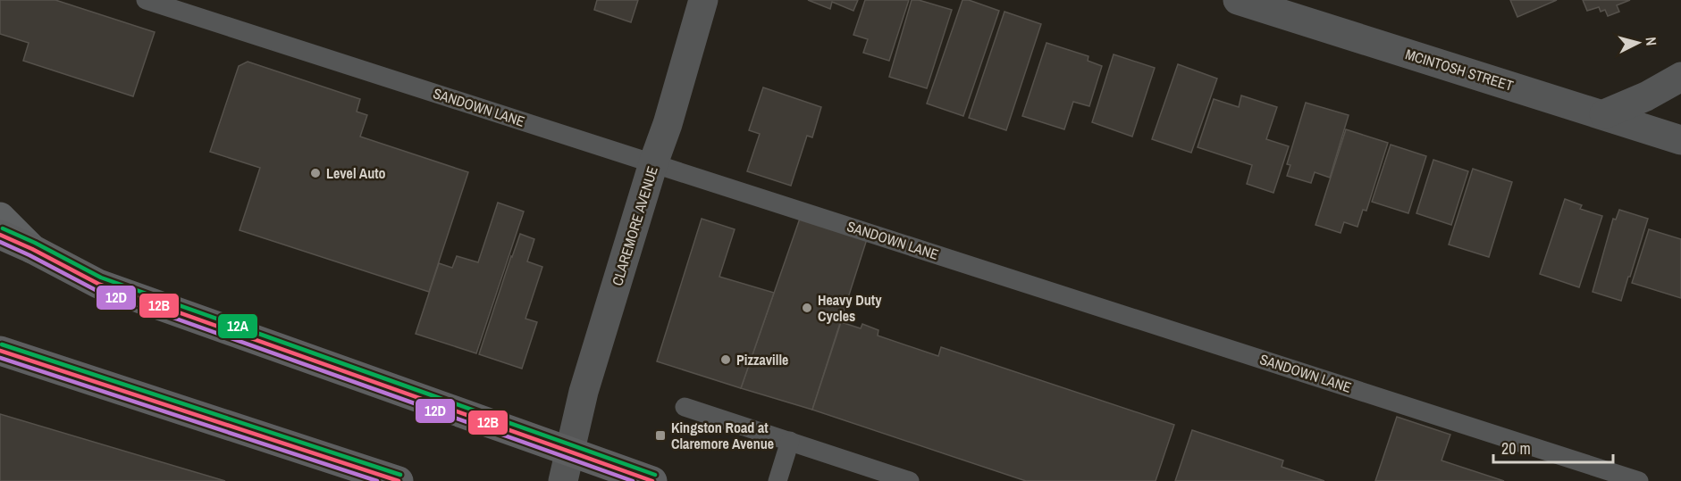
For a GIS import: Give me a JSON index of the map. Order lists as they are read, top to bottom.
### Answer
{
  "streets": {
    "street": ["MCINTOSH STREET", "CLAREMORE AVENUE"],
    "lane": ["SANDOWN LANE"]
  },
  "crossings": [
    ["SANDOWN LANE", "CLAREMORE AVENUE"]
  ],
  "places": {
    "other": ["Level Auto", "Heavy Duty Cycles", "Pizzaville"],
    "transit": ["Kingston Road at Claremore Avenue"]
  },
  "lines": ["transit line 12A", "transit line 12B", "transit line 12D"],
  "scale_bar": "20 m",
  "north": "right"
}
